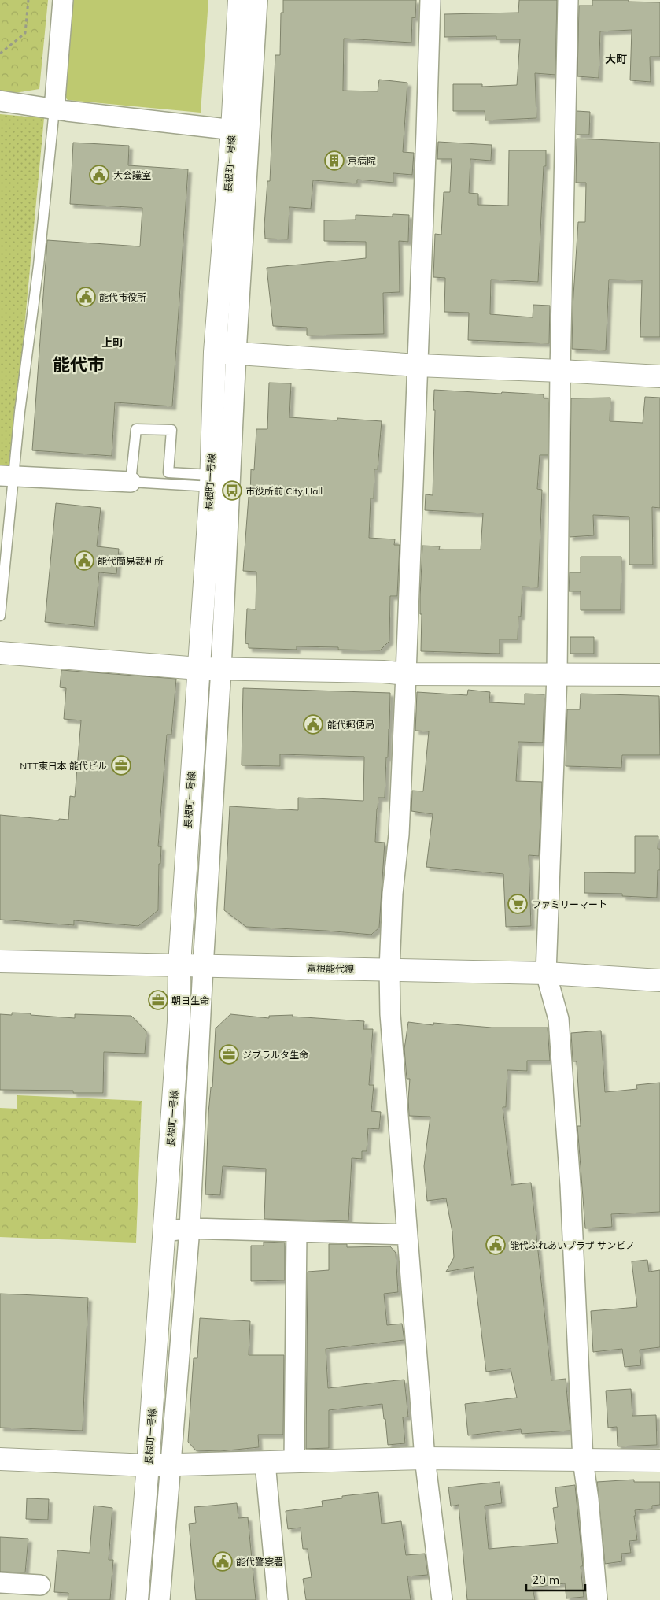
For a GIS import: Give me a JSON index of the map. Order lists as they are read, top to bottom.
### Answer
{
  "streets": {
    "street": ["長根町一号線", "富根能代線"]
  },
  "crossings": [
    ["長根町一号線", "富根能代線"]
  ],
  "districts": ["大町", "上町", "能代市"],
  "places": {
    "building": ["京病院"],
    "public building": [
      "大会議室",
      "能代市役所",
      "能代簡易裁判所",
      "能代郵便局",
      "能代ふれあいプラザ サンピノ",
      "能代警察署"
    ],
    "bus stop": ["市役所前 City Hall"],
    "office": ["NTT東日本 能代ビル", "朝日生命", "ジブラルタ生命"],
    "supermarket": ["ファミリーマート"]
  },
  "scale_bar": "20 m"
}
